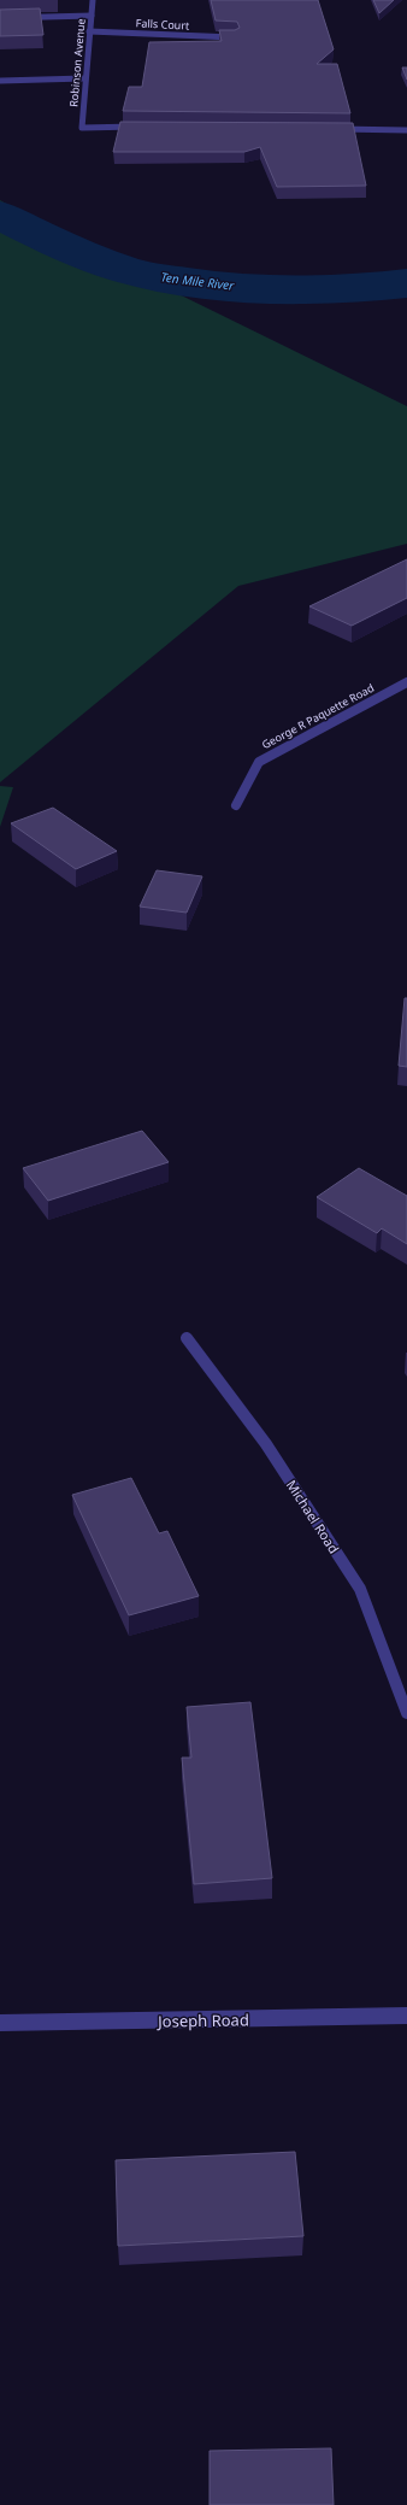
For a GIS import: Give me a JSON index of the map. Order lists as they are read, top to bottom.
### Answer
{
  "streets": {
    "street": [
      "Falls Court",
      "Robinson Avenue",
      "George R Paquette Road",
      "Michael Road",
      "Joseph Road"
    ]
  },
  "crossings": [
    ["Falls Court", "Robinson Avenue"]
  ],
  "water": ["Ten Mile River"]
}
